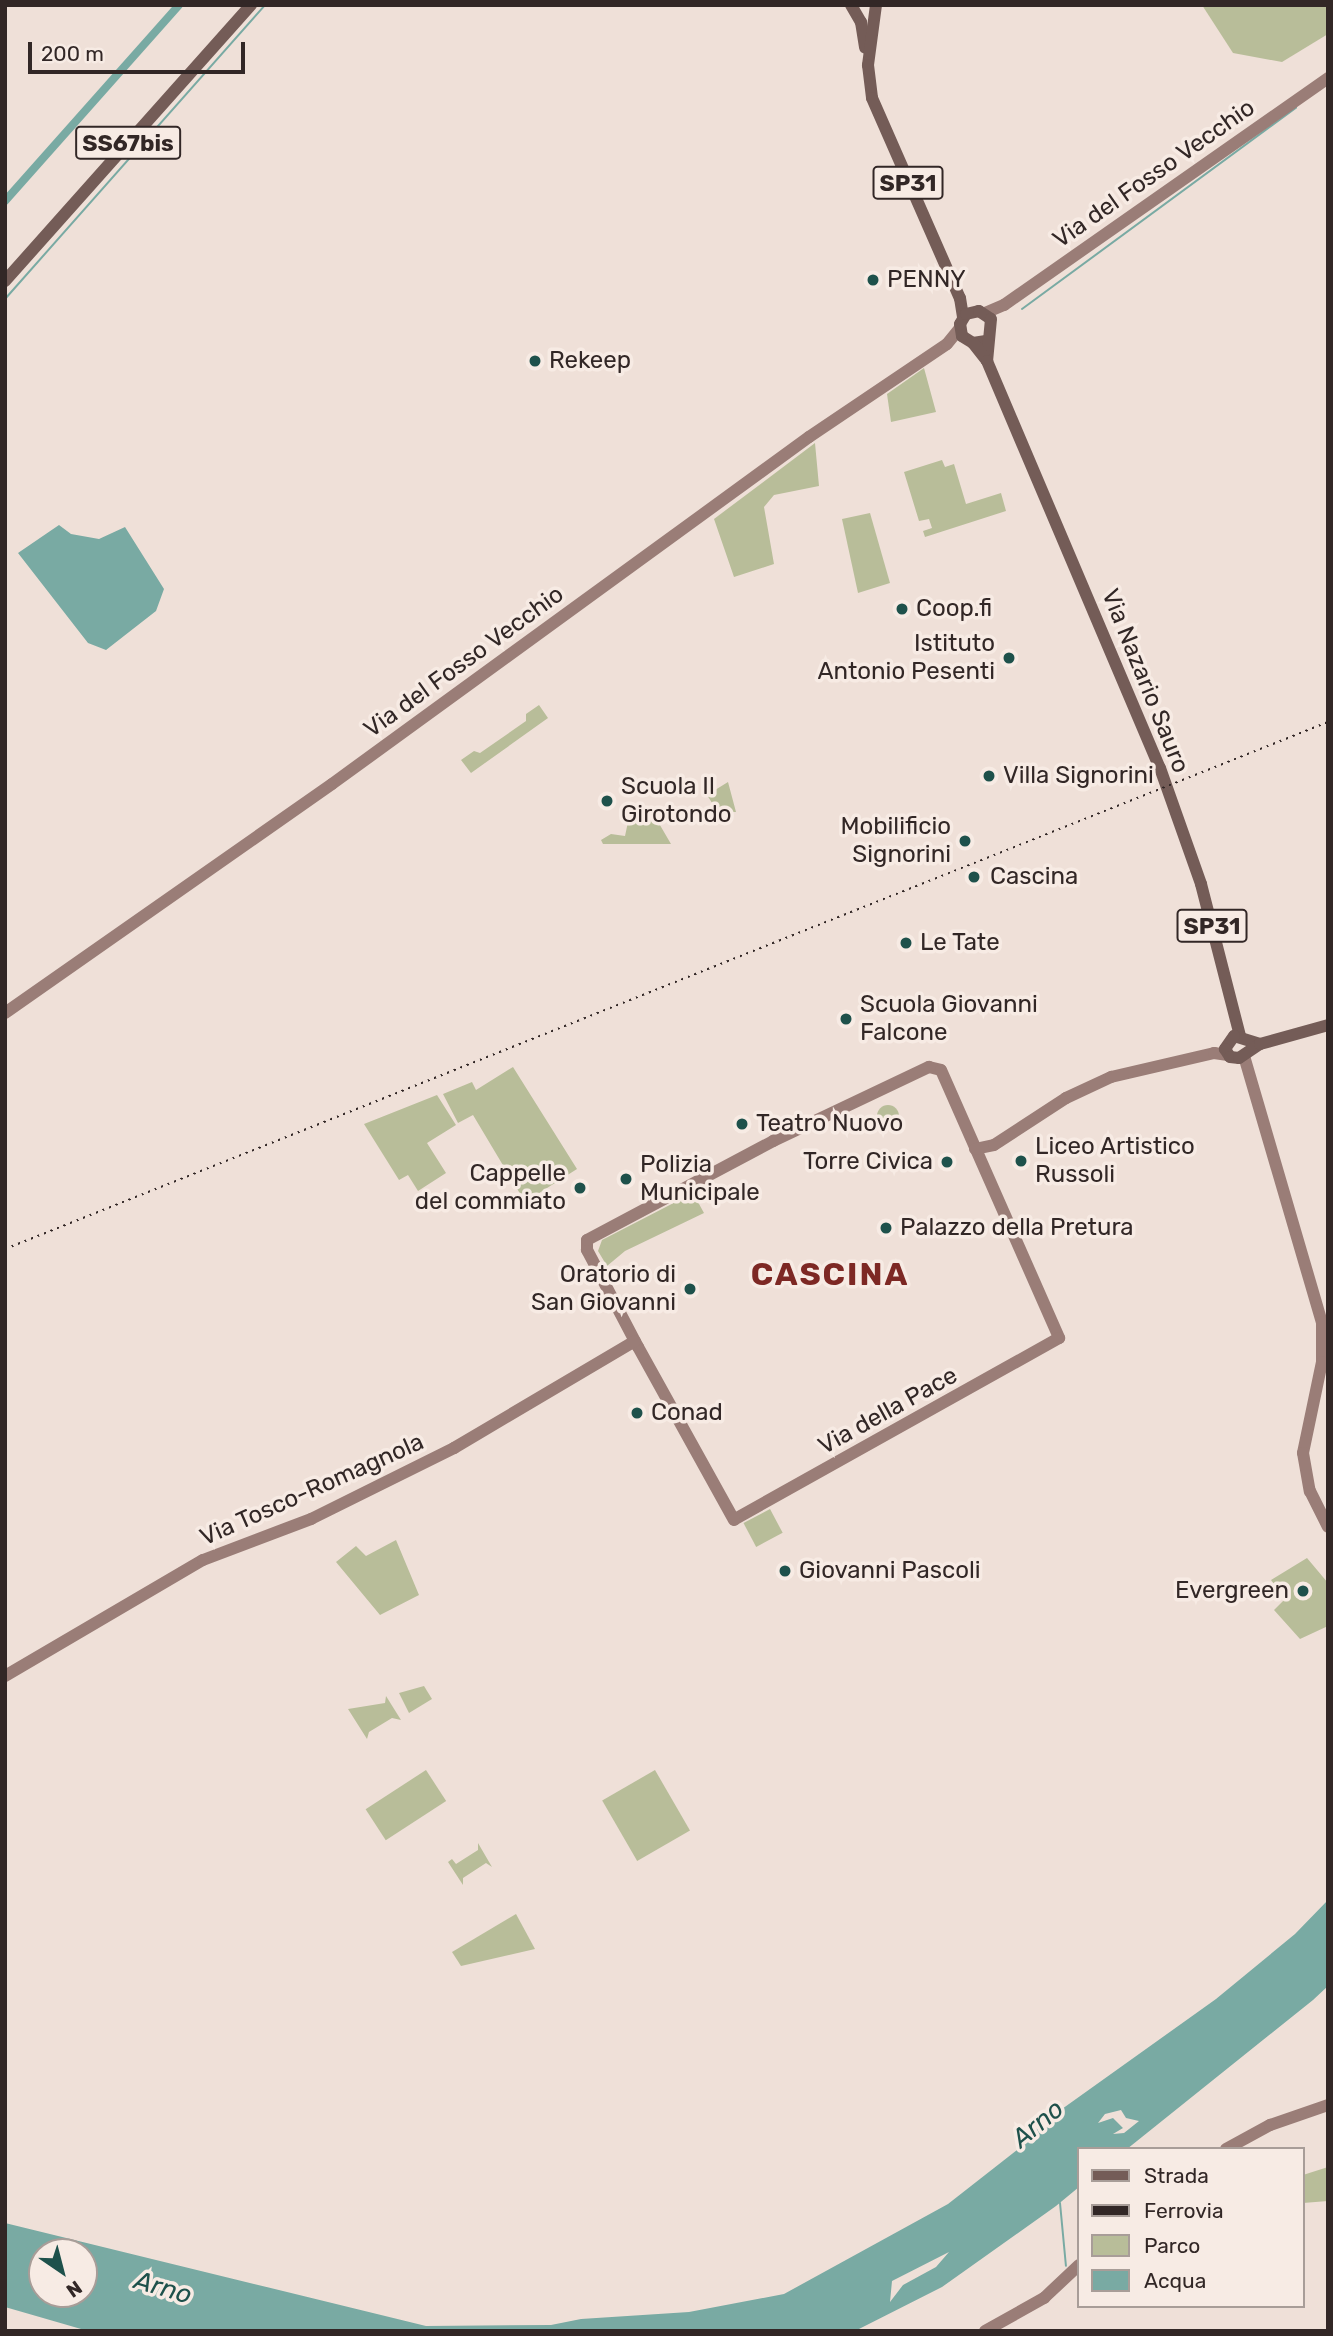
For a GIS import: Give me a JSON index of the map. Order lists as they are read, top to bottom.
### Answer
{
  "streets": {
    "main road": [
      "SS67bis",
      "Via del Fosso Vecchio",
      "SP31",
      "Via Nazario Sauro",
      "Via della Pace",
      "Via Tosco-Romagnola"
    ]
  },
  "crossings": [
    ["Via del Fosso Vecchio", "Via Nazario Sauro"],
    ["Via della Pace", "Via Tosco-Romagnola"]
  ],
  "districts": ["CASCINA"],
  "water": ["Arno"],
  "places": [
    "PENNY",
    "Rekeep",
    "Coop.fi",
    "Istituto Antonio Pesenti",
    "Villa Signorini",
    "Scuola Il Girotondo",
    "Mobilificio Signorini",
    "Cascina",
    "Le Tate",
    "Scuola Giovanni Falcone",
    "Teatro Nuovo",
    "Liceo Artistico Russoli",
    "Torre Civica",
    "Polizia Municipale",
    "Cappelle del commiato",
    "Palazzo della Pretura",
    "Oratorio di San Giovanni",
    "Conad",
    "Giovanni Pascoli",
    "Evergreen"
  ],
  "legend": [
    "Strada",
    "Ferrovia",
    "Parco",
    "Acqua"
  ],
  "scale_bar": "200 m",
  "north": "bottom right"
}
